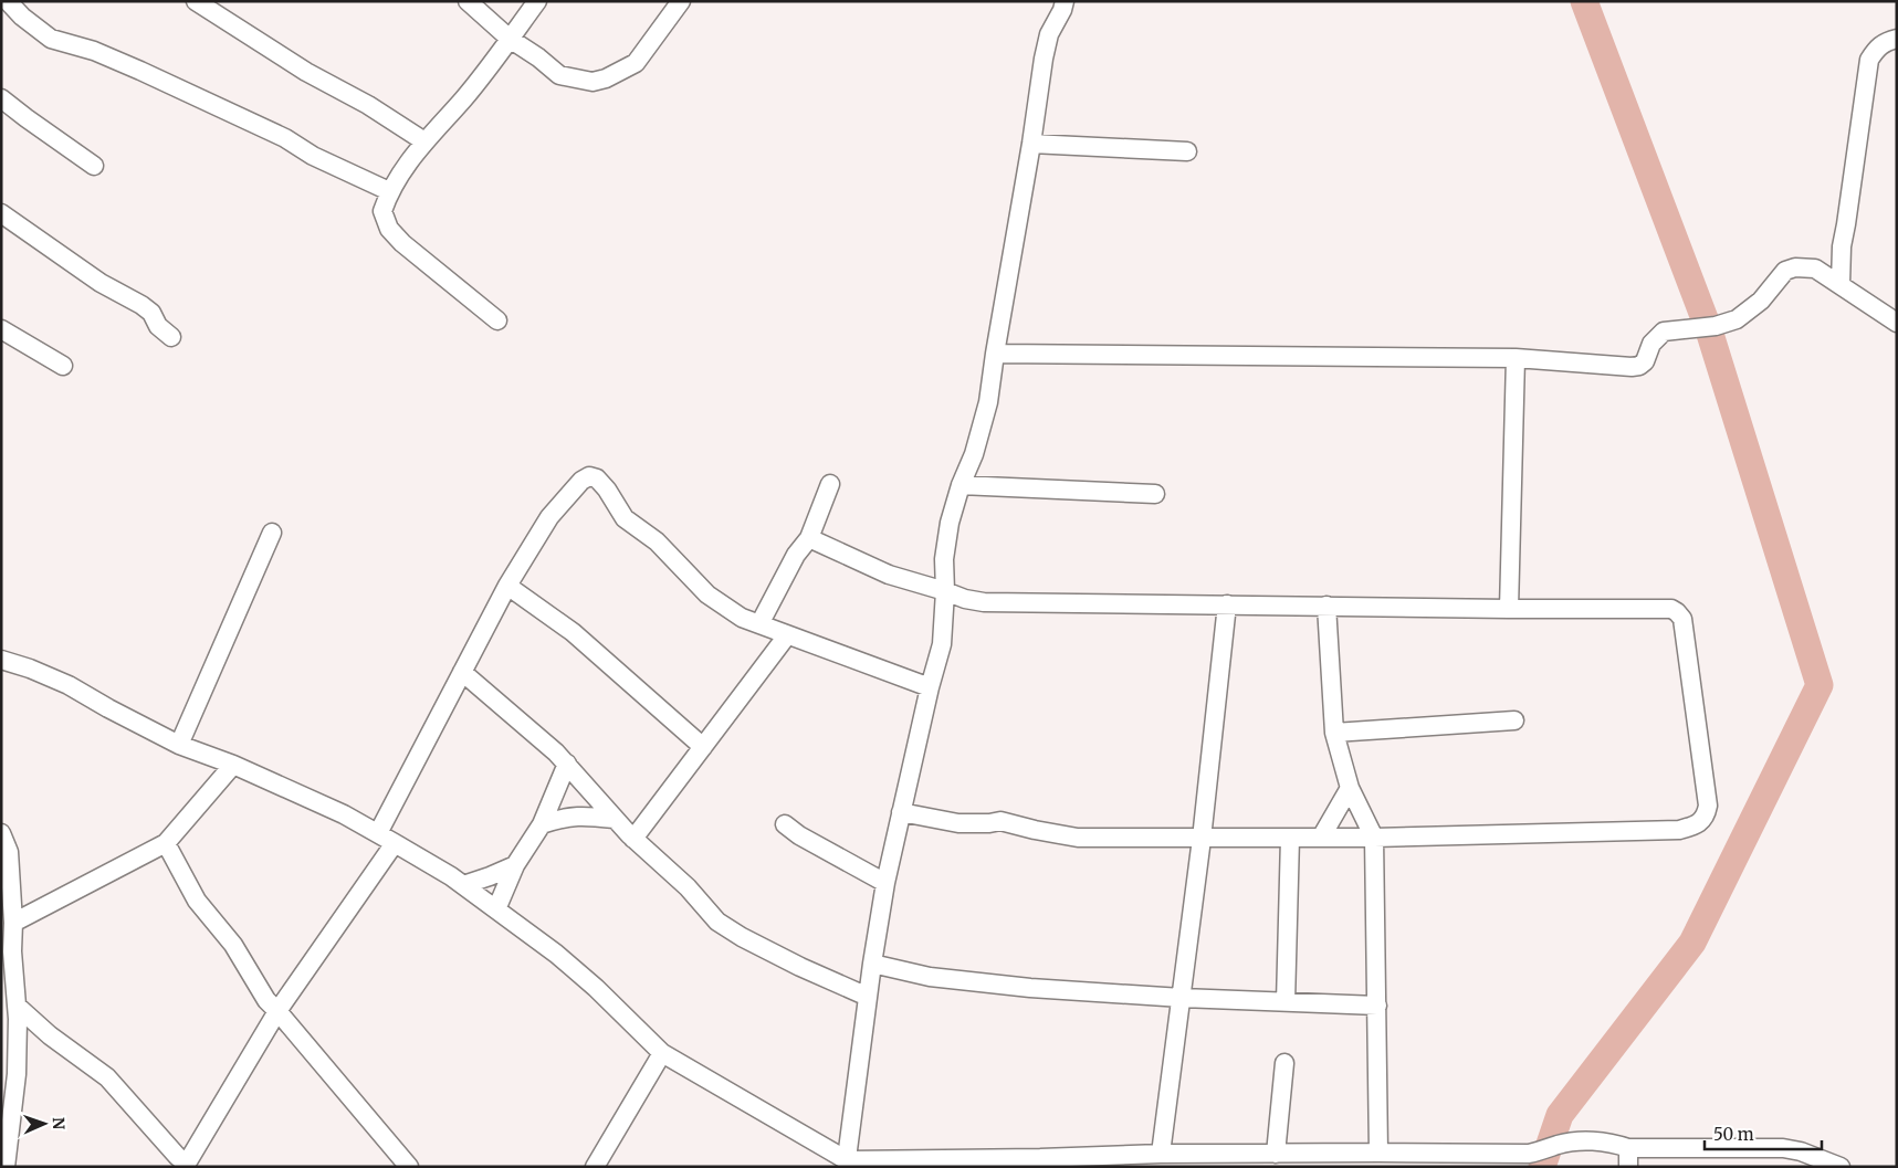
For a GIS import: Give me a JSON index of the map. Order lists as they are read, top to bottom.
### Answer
{
  "scale_bar": "50 m",
  "north": "right"
}
